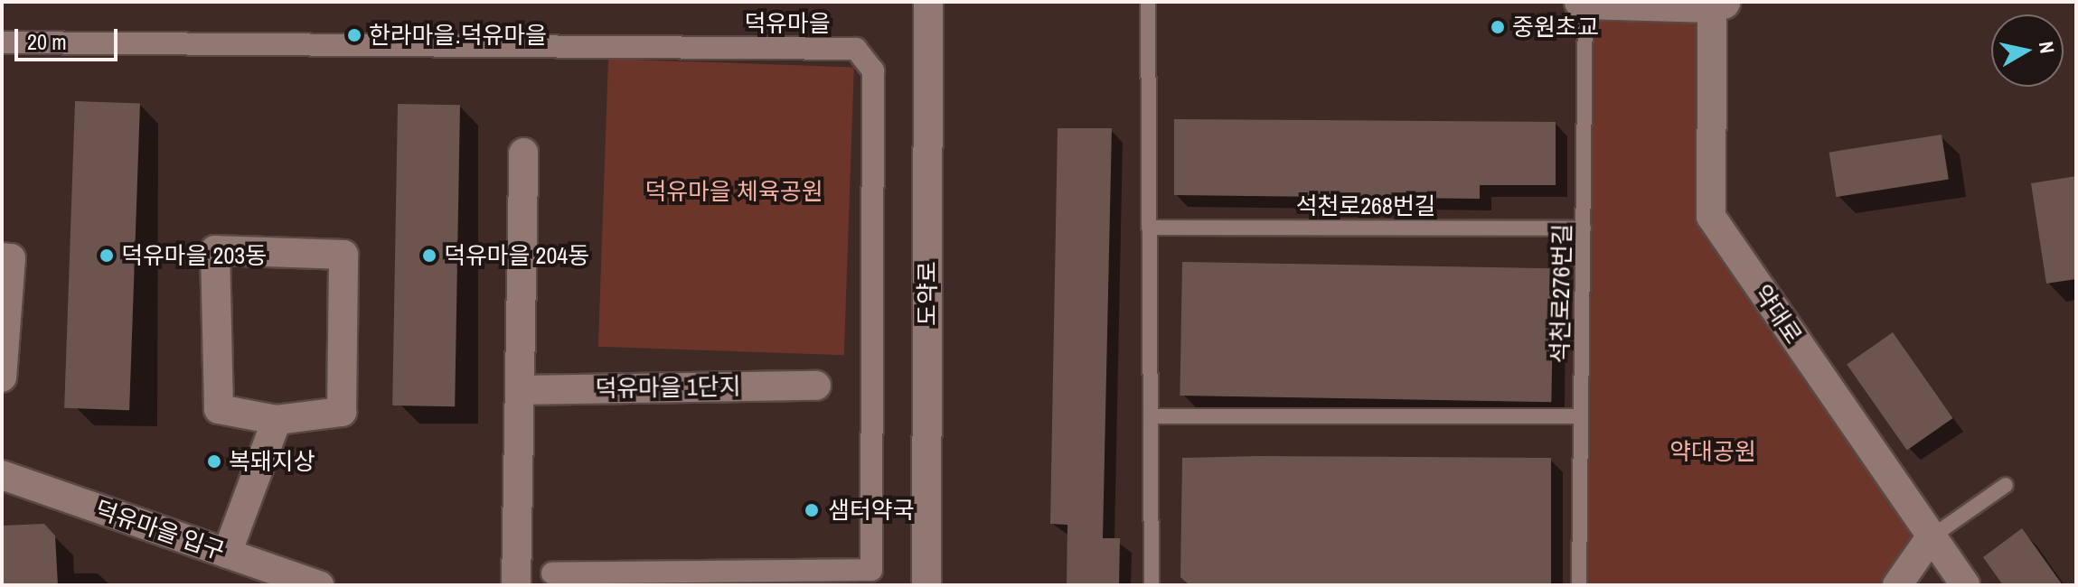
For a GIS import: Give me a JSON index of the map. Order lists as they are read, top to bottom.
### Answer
{
  "streets": {
    "street": [
      "덕유마을",
      "도약로",
      "약대로",
      "덕유마을 1단지",
      "덕유마을 입구"
    ],
    "lane": ["석천로268번길", "석천로276번길"]
  },
  "crossings": [
    ["석천로268번길", "석천로276번길"]
  ],
  "parks": ["덕유마을 체육공원", "약대공원"],
  "places": [
    "중원초교",
    "한라마을.덕유마을",
    "덕유마을 203동",
    "덕유마을 204동",
    "복돼지상",
    "샘터약국"
  ],
  "scale_bar": "20 m",
  "north": "right"
}
